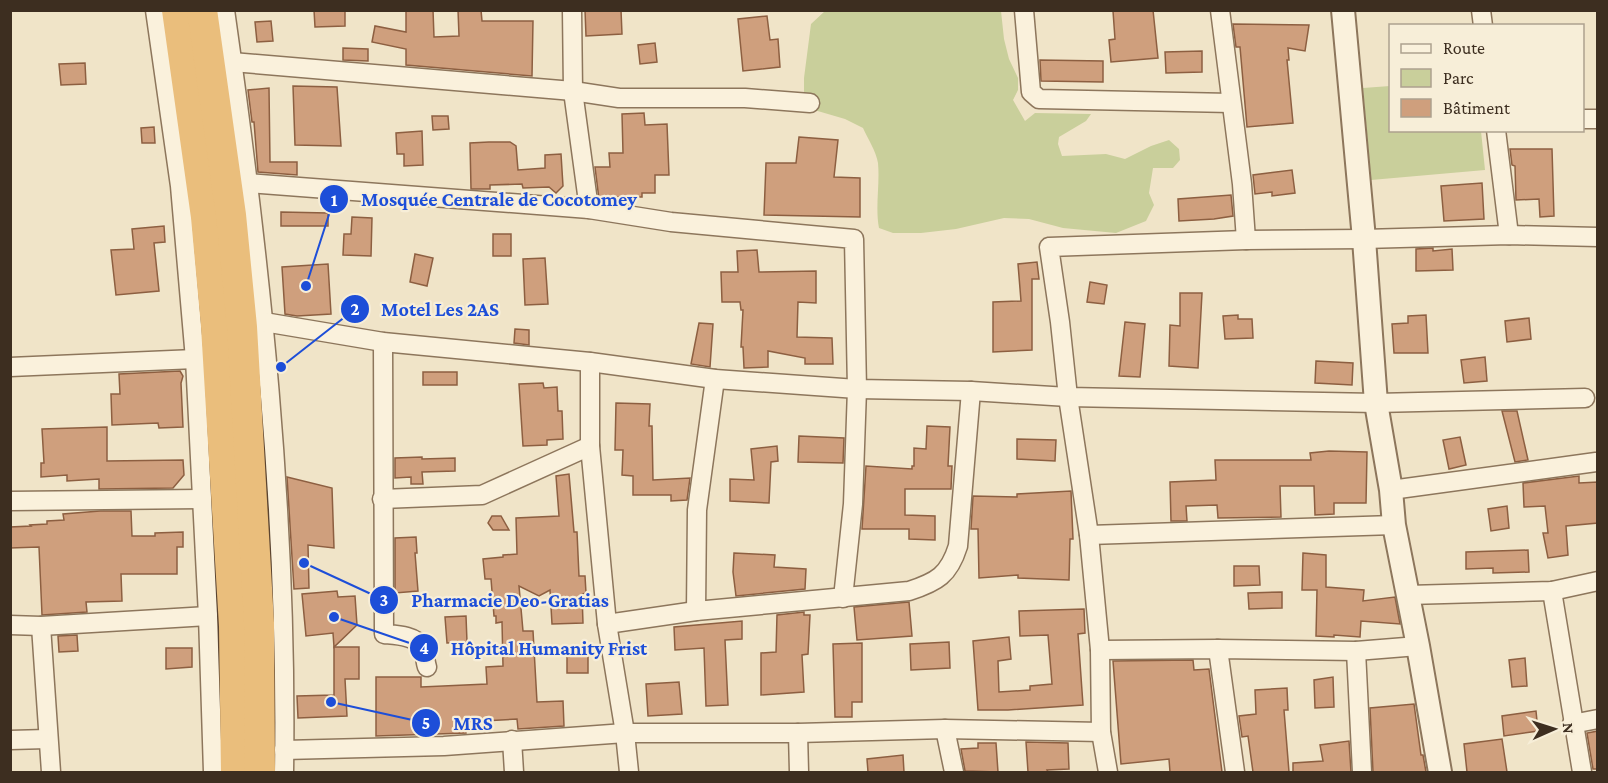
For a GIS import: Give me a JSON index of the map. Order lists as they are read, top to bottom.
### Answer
{
  "places": [
    "Mosquée Centrale de Cocotomey",
    "Motel Les 2AS",
    "Pharmacie Deo-Gratias",
    "Hôpital Humanity Frist",
    "MRS"
  ],
  "legend": ["Route", "Parc", "Bâtiment"],
  "north": "right"
}
